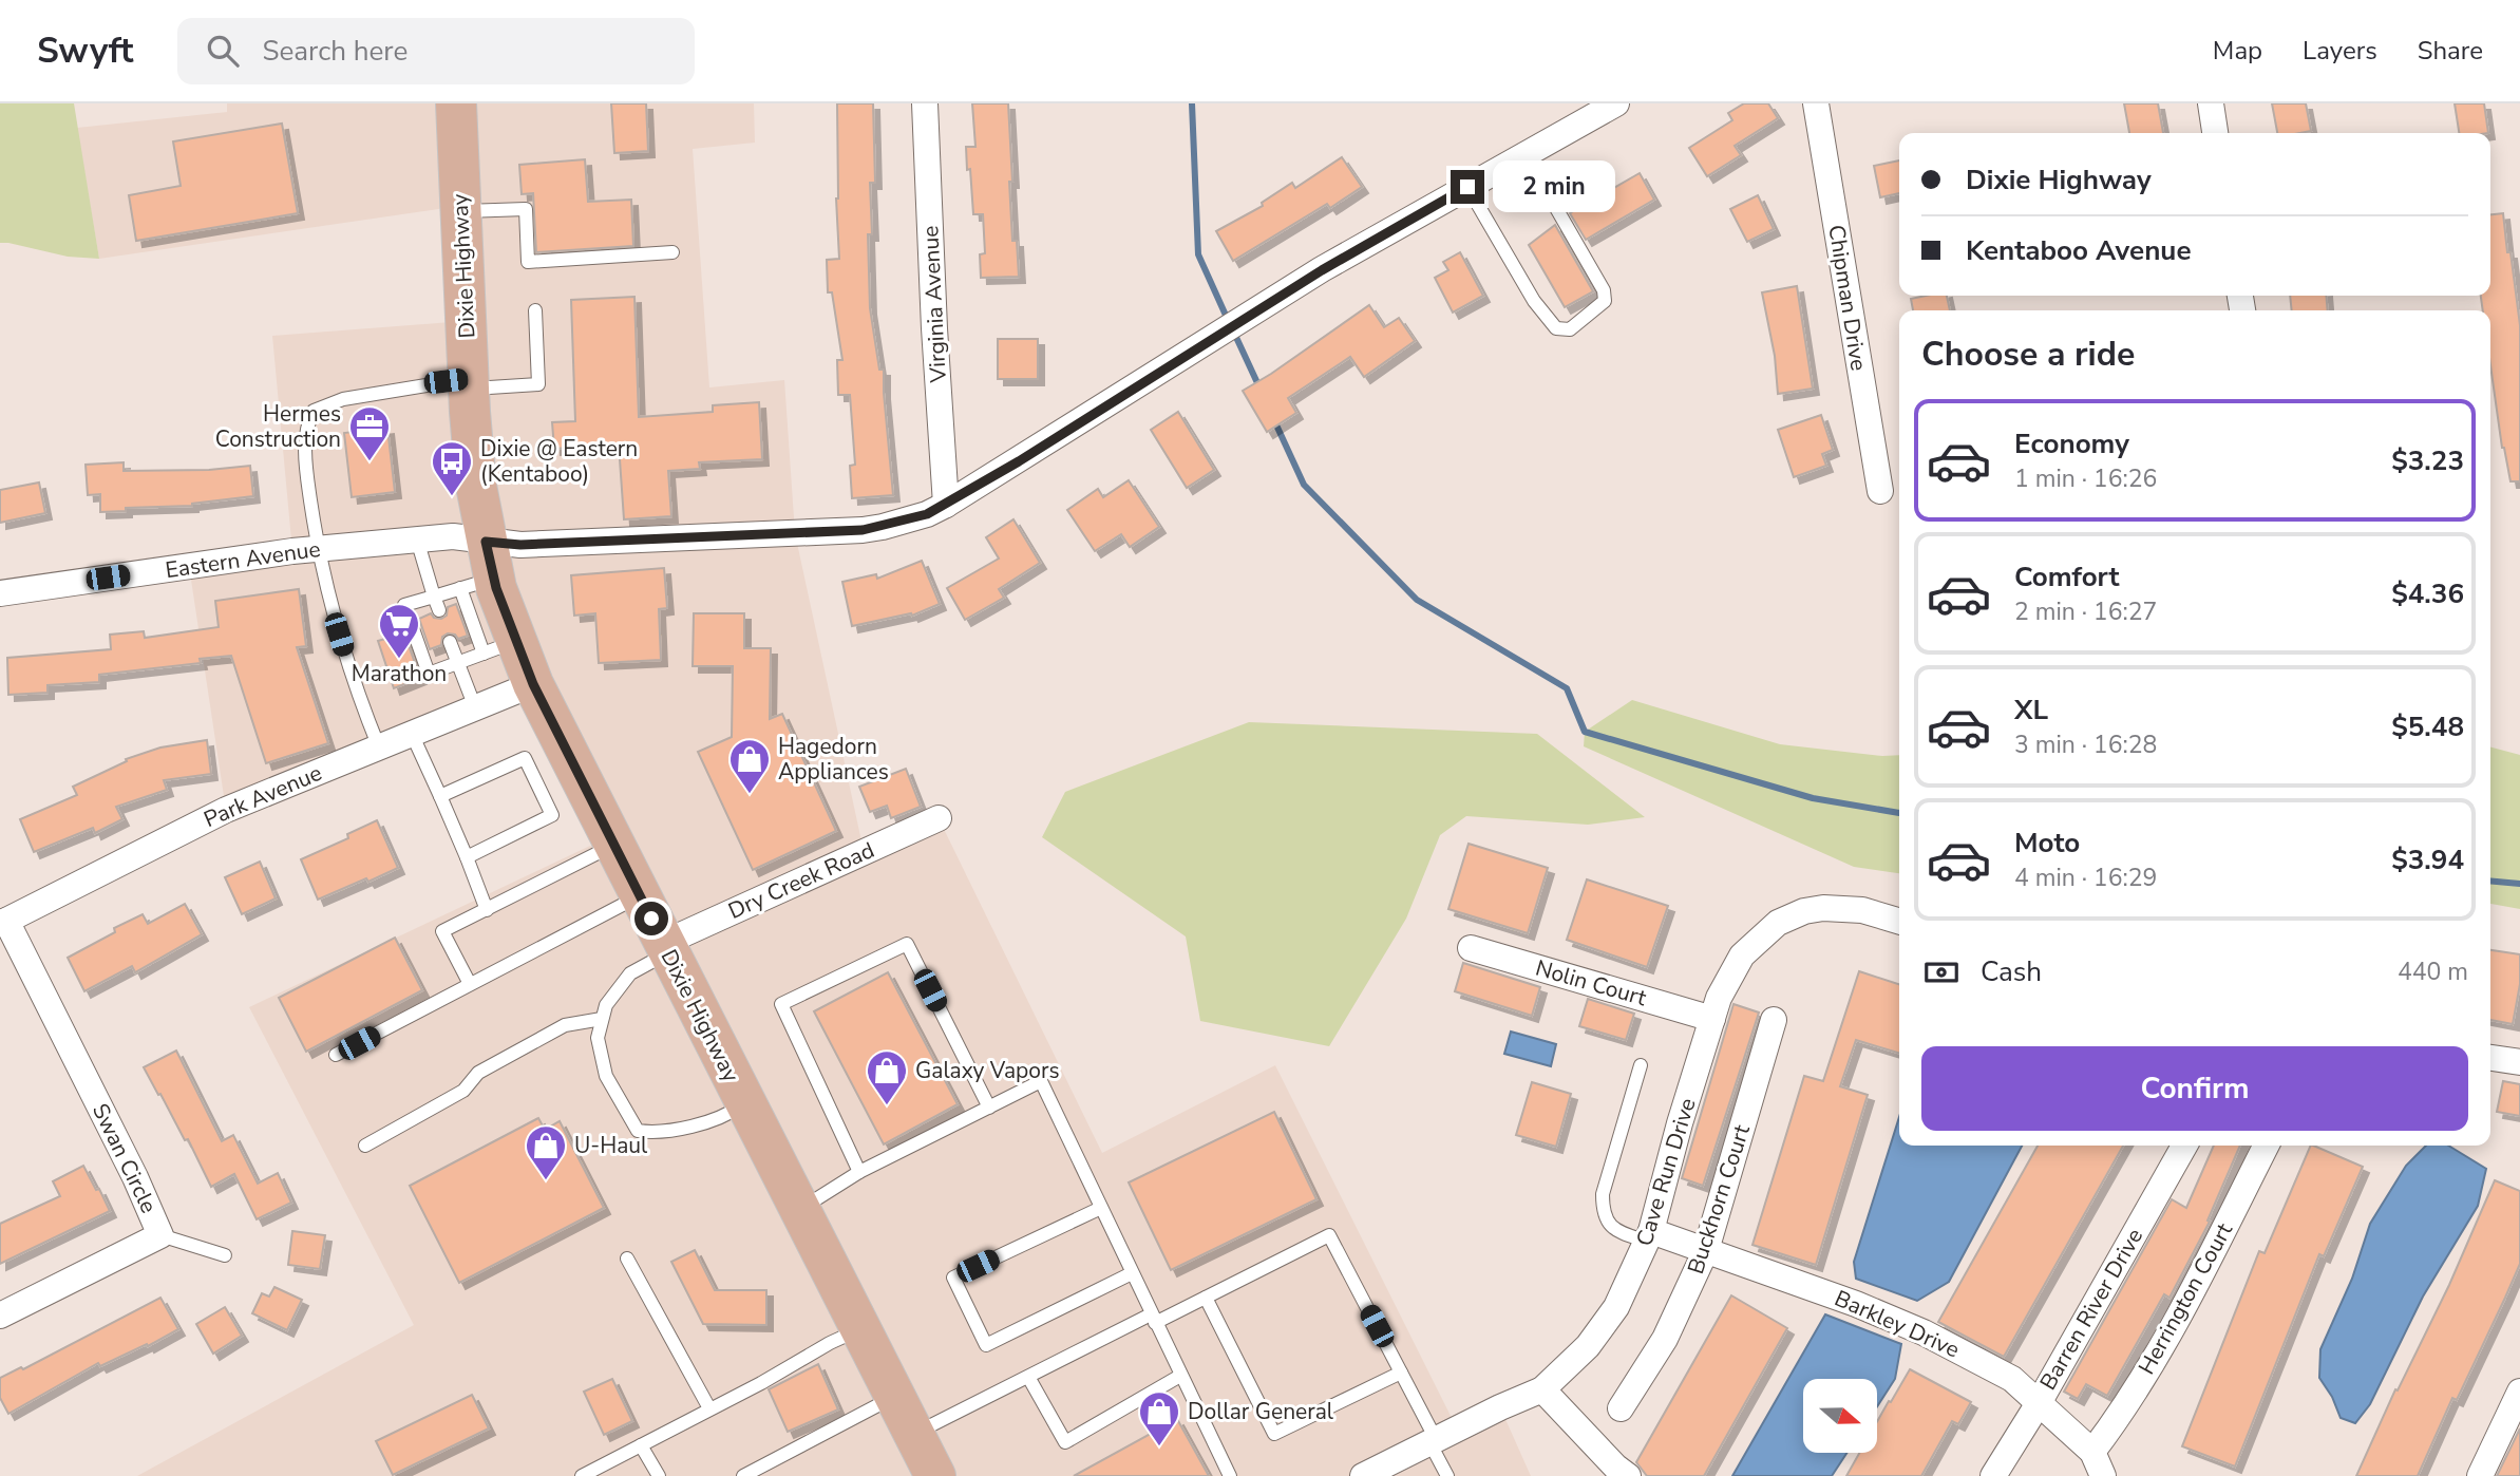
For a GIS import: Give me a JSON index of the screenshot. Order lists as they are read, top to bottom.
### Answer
{
  "streets": {
    "main road": ["Dixie Highway"],
    "street": [
      "Chipman Drive",
      "Virginia Avenue",
      "Eastern Avenue",
      "Park Avenue",
      "Dry Creek Road",
      "Nolin Court",
      "Swan Circle",
      "Cave Run Drive",
      "Buckhorn Court",
      "Herrington Court",
      "Barren River Drive",
      "Barkley Drive"
    ]
  },
  "crossings": [
    ["Dixie Highway", "Eastern Avenue"],
    ["Dixie Highway", "Park Avenue"],
    ["Dixie Highway", "Dry Creek Road"],
    ["Virginia Avenue", "Eastern Avenue"],
    ["Park Avenue", "Swan Circle"],
    ["Nolin Court", "Cave Run Drive"],
    ["Cave Run Drive", "Barkley Drive"],
    ["Buckhorn Court", "Barkley Drive"],
    ["Herrington Court", "Barkley Drive"],
    ["Barren River Drive", "Barkley Drive"]
  ],
  "places": {
    "office": ["Hermes Construction"],
    "bus stop": ["Dixie @ Eastern (Kentaboo)"],
    "supermarket": ["Marathon"],
    "shop": [
      "Hagedorn Appliances",
      "Galaxy Vapors",
      "U-Haul",
      "Dollar General"
    ]
  },
  "north": "right",
  "page": {
    "header": "Swyft",
    "search": "Search here",
    "nav": ["Map", "Layers", "Share"],
    "banner": ["Dixie Highway", "Kentaboo Avenue"],
    "bubble": "2 min",
    "heading": "Choose a ride",
    "list": [
      {
        "name": "Economy",
        "note": "1 min · 16:26",
        "value": "$3.23"
      },
      {
        "name": "Comfort",
        "note": "2 min · 16:27",
        "value": "$4.36"
      },
      {
        "name": "XL",
        "note": "3 min · 16:28",
        "value": "$5.48"
      },
      {
        "name": "Moto",
        "note": "4 min · 16:29",
        "value": "$3.94"
      }
    ],
    "pay": ["Cash", "440 m"],
    "buttons": "Confirm"
  }
}
